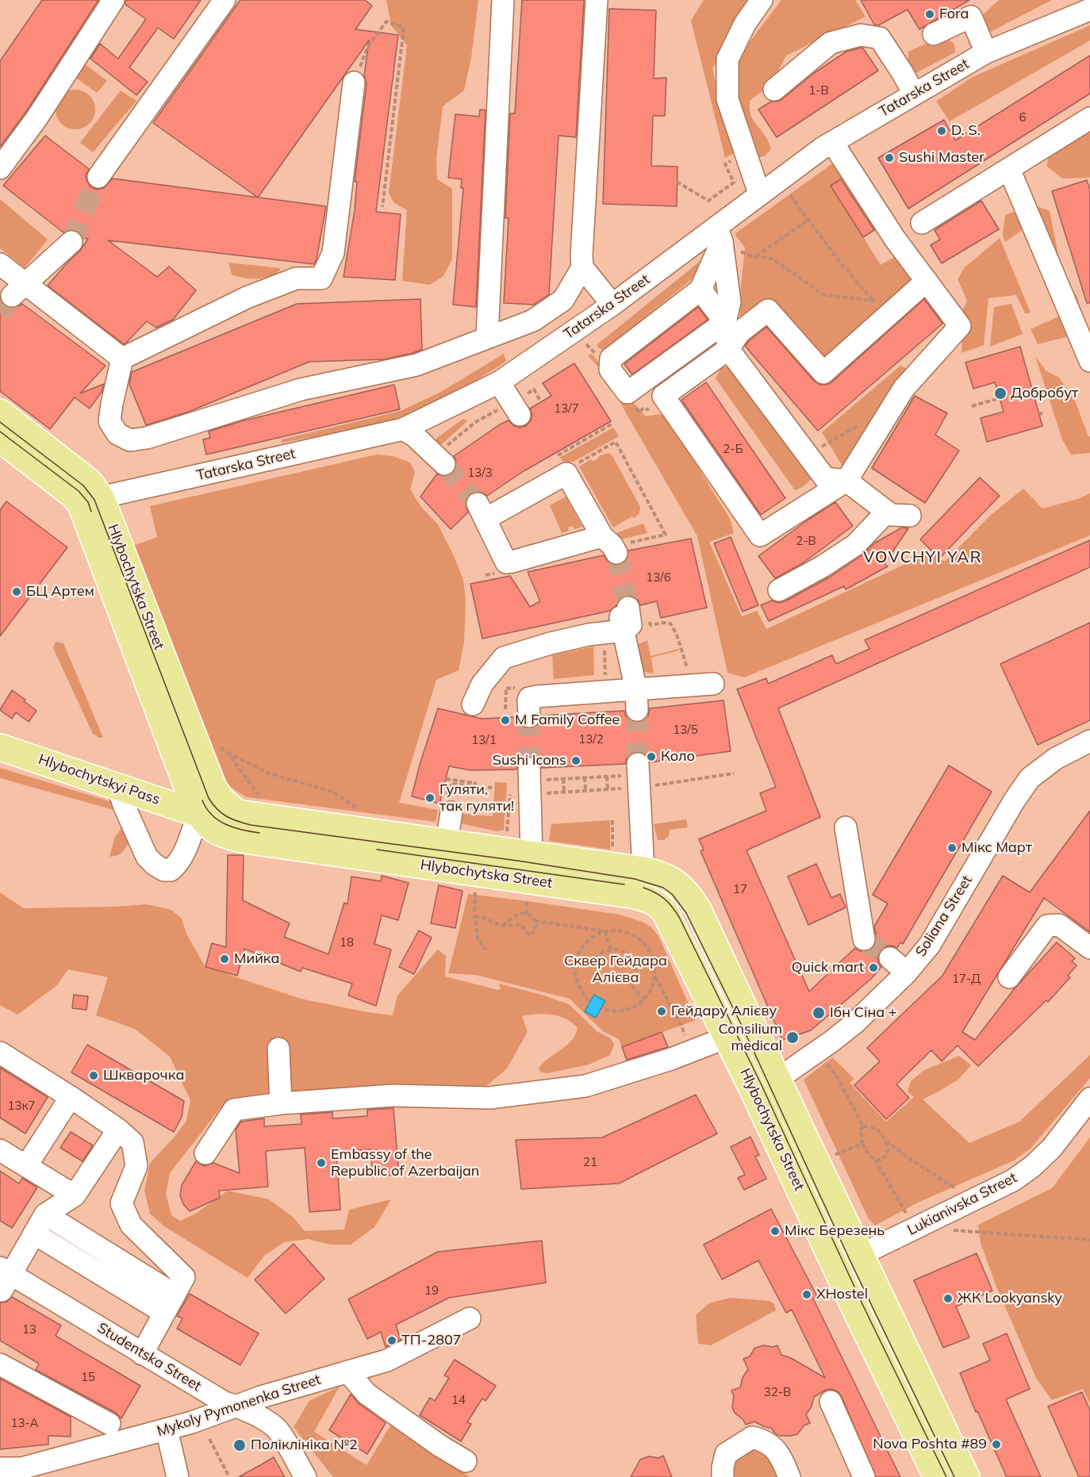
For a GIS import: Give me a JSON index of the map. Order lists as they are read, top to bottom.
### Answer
{
  "streets": {
    "main road": ["Hlybochytska Street", "Hlybochytskyi Pass"],
    "street": [
      "Tatarska Street",
      "Soliana Street",
      "Lukianivska Street",
      "Studentska Street",
      "Mykoly Pymonenka Street"
    ]
  },
  "crossings": [
    ["Tatarska Street", "Hlybochytska Street"],
    ["Hlybochytska Street", "Hlybochytskyi Pass"],
    ["Hlybochytska Street", "Soliana Street"],
    ["Hlybochytska Street", "Lukianivska Street"],
    ["Studentska Street", "Mykoly Pymonenka Street"]
  ],
  "districts": ["VOVCHYI YAR"],
  "parks": ["Сквер Гейдара Алієва"],
  "places": [
    "Fora",
    "D. S.",
    "Sushi Master",
    "Добробут",
    "БЦ Артем",
    "M Family Coffee",
    "Коло",
    "Sushi Icons",
    "Гуляти, так гуляти!",
    "Мікс Март",
    "Мийка",
    "Quick mart",
    "Гейдару Алієву",
    "Ібн Сіна +",
    "Consilium medical",
    "Шкварочка",
    "Embassy of the Republic of Azerbaijan",
    "Мікс Березень",
    "XHostel",
    "ЖК Lookyansky",
    "ТП-2807",
    "Nova Poshta #89",
    "Поліклініка №2"
  ],
  "house_numbers": [
    "1-В",
    "6",
    "13/7",
    "2-Б",
    "13/3",
    "2-В",
    "13/6",
    "13/5",
    "13/2",
    "13/1",
    "17",
    "18",
    "17-Д",
    "13к7",
    "21",
    "19",
    "13",
    "15",
    "32-В",
    "14",
    "13-А"
  ]
}
